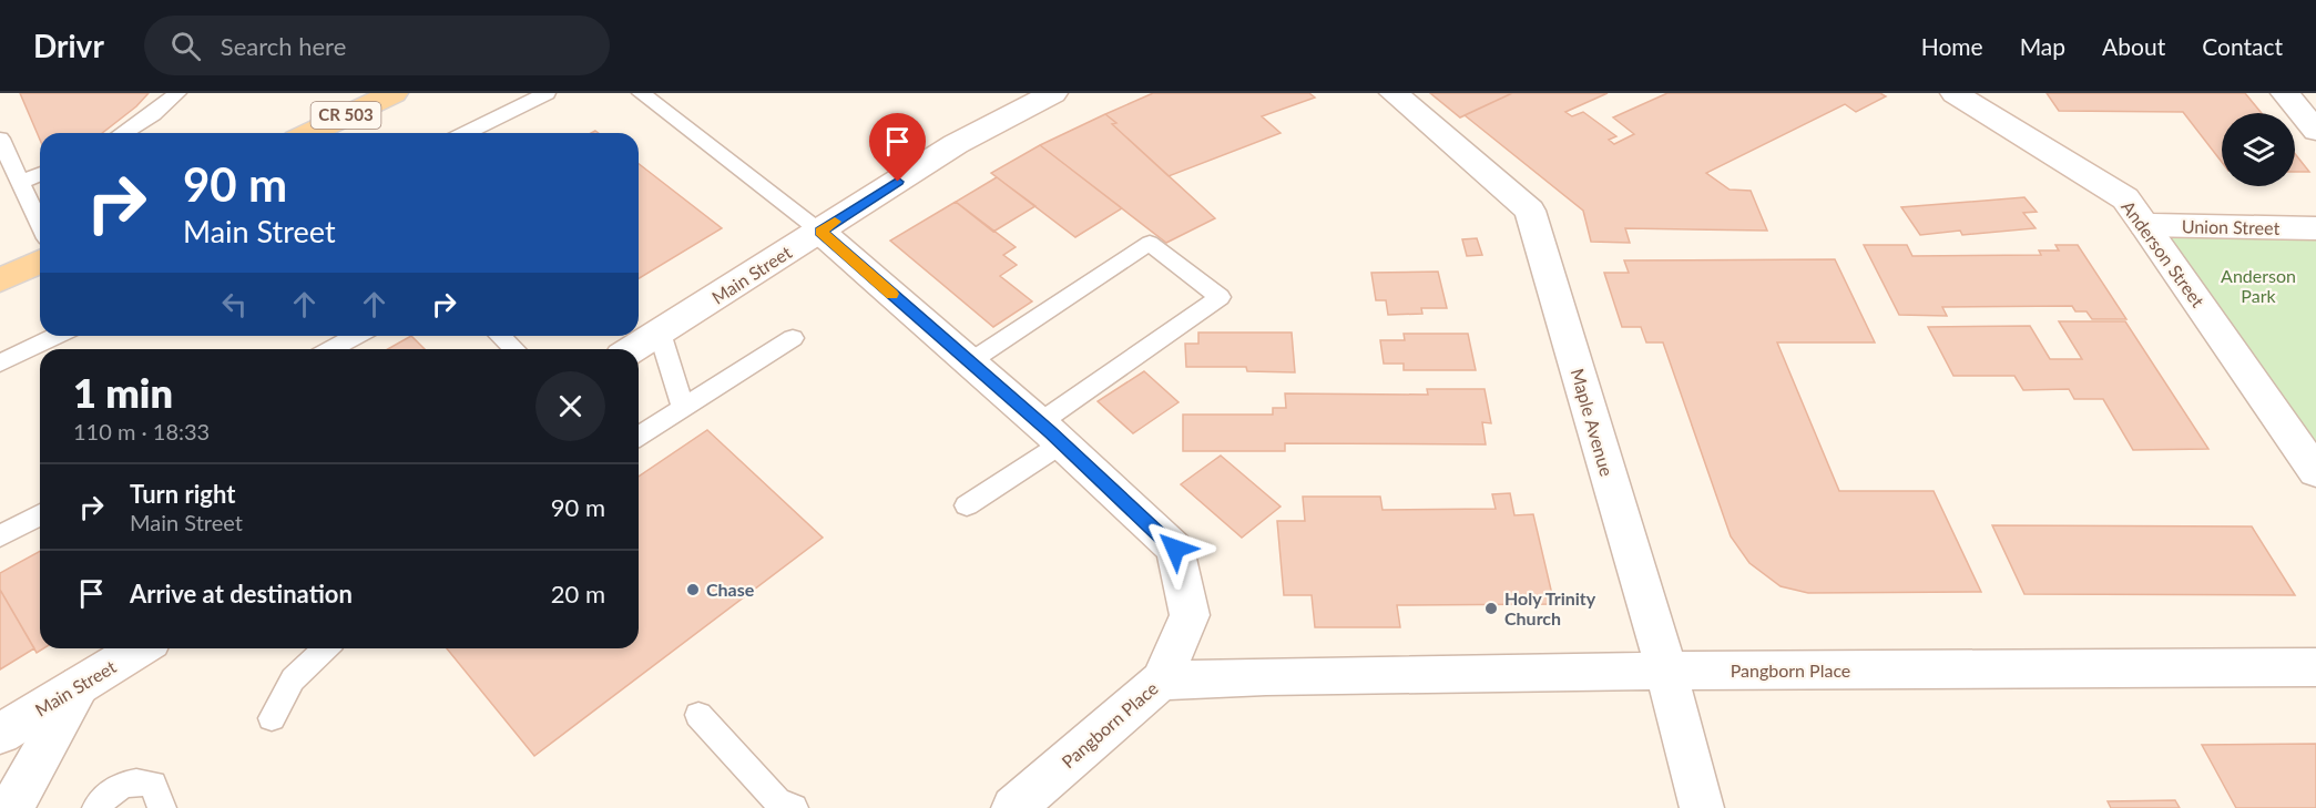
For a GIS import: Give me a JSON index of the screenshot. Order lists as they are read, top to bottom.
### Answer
{
  "streets": {
    "main road": ["CR 503"],
    "street": [
      "Union Street",
      "Anderson Street",
      "Main Street",
      "Maple Avenue",
      "Pangborn Place"
    ]
  },
  "crossings": [
    ["Union Street", "Anderson Street"],
    ["Maple Avenue", "Pangborn Place"]
  ],
  "parks": ["Anderson Park"],
  "places": ["Chase", "Holy Trinity Church"],
  "page": {
    "header": "Drivr",
    "search": "Search here",
    "nav": [
      "Home",
      "Map",
      "About",
      "Contact"
    ],
    "turn": ["90 m", "Main Street"],
    "heading": ["1 min", "110 m · 18:33"],
    "list": [
      {
        "name": "Turn right",
        "note": "Main Street",
        "value": "90 m"
      },
      {
        "name": "Arrive at destination",
        "value": "20 m"
      }
    ]
  }
}
